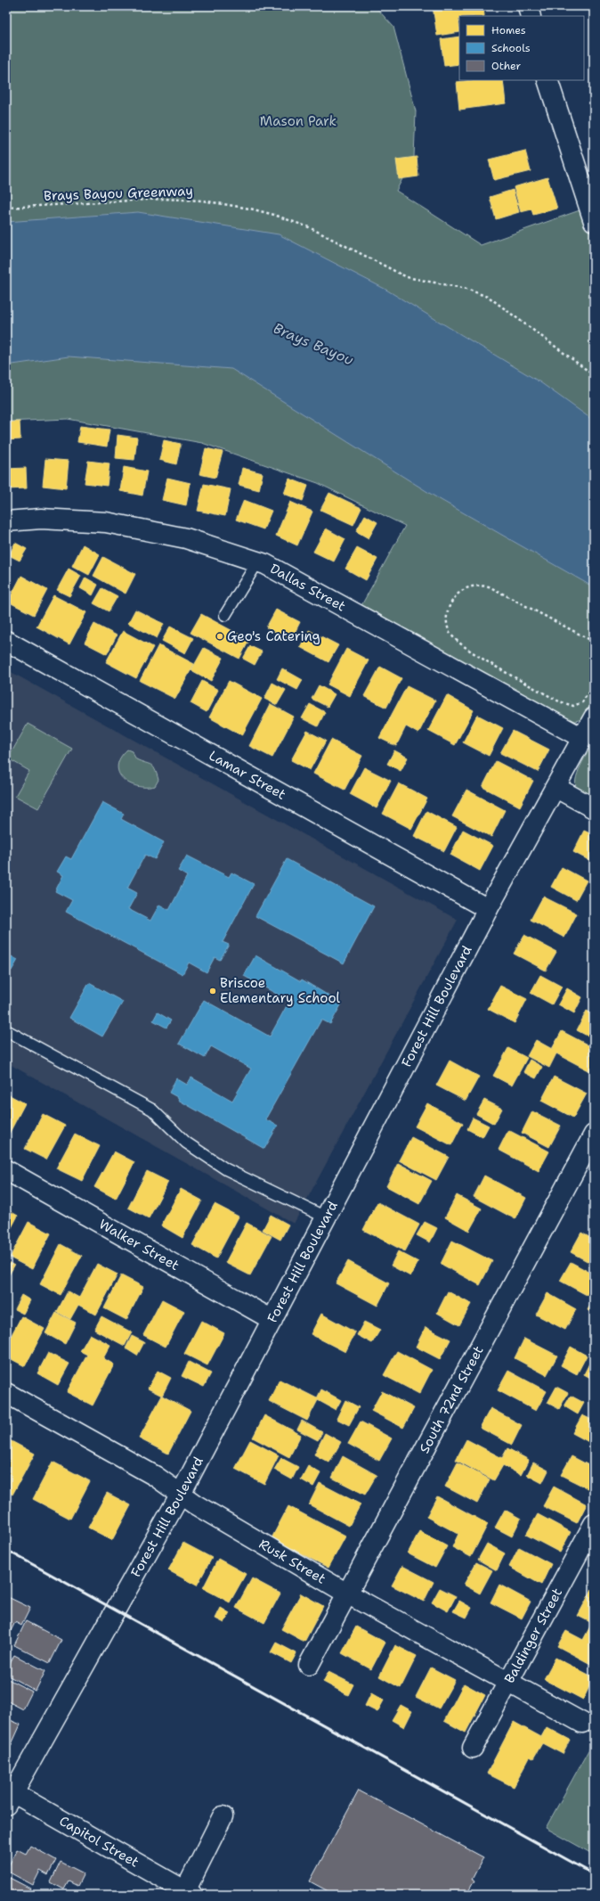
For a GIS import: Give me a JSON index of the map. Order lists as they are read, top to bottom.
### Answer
{
  "streets": {
    "street": [
      "Dallas Street",
      "Lamar Street",
      "Forest Hill Boulevard",
      "Walker Street",
      "South 72nd Street",
      "Rusk Street",
      "Baldinger Street",
      "Capitol Street"
    ],
    "path": ["Brays Bayou Greenway"]
  },
  "crossings": [
    ["Dallas Street", "Forest Hill Boulevard"],
    ["Lamar Street", "Forest Hill Boulevard"],
    ["Forest Hill Boulevard", "Walker Street"],
    ["Forest Hill Boulevard", "Rusk Street"],
    ["Forest Hill Boulevard", "Capitol Street"],
    ["South 72nd Street", "Rusk Street"],
    ["Rusk Street", "Baldinger Street"]
  ],
  "water": ["Brays Bayou"],
  "parks": ["Mason Park"],
  "places": ["Geo's Catering", "Briscoe Elementary School"],
  "legend": ["Homes", "Schools", "Other"]
}
